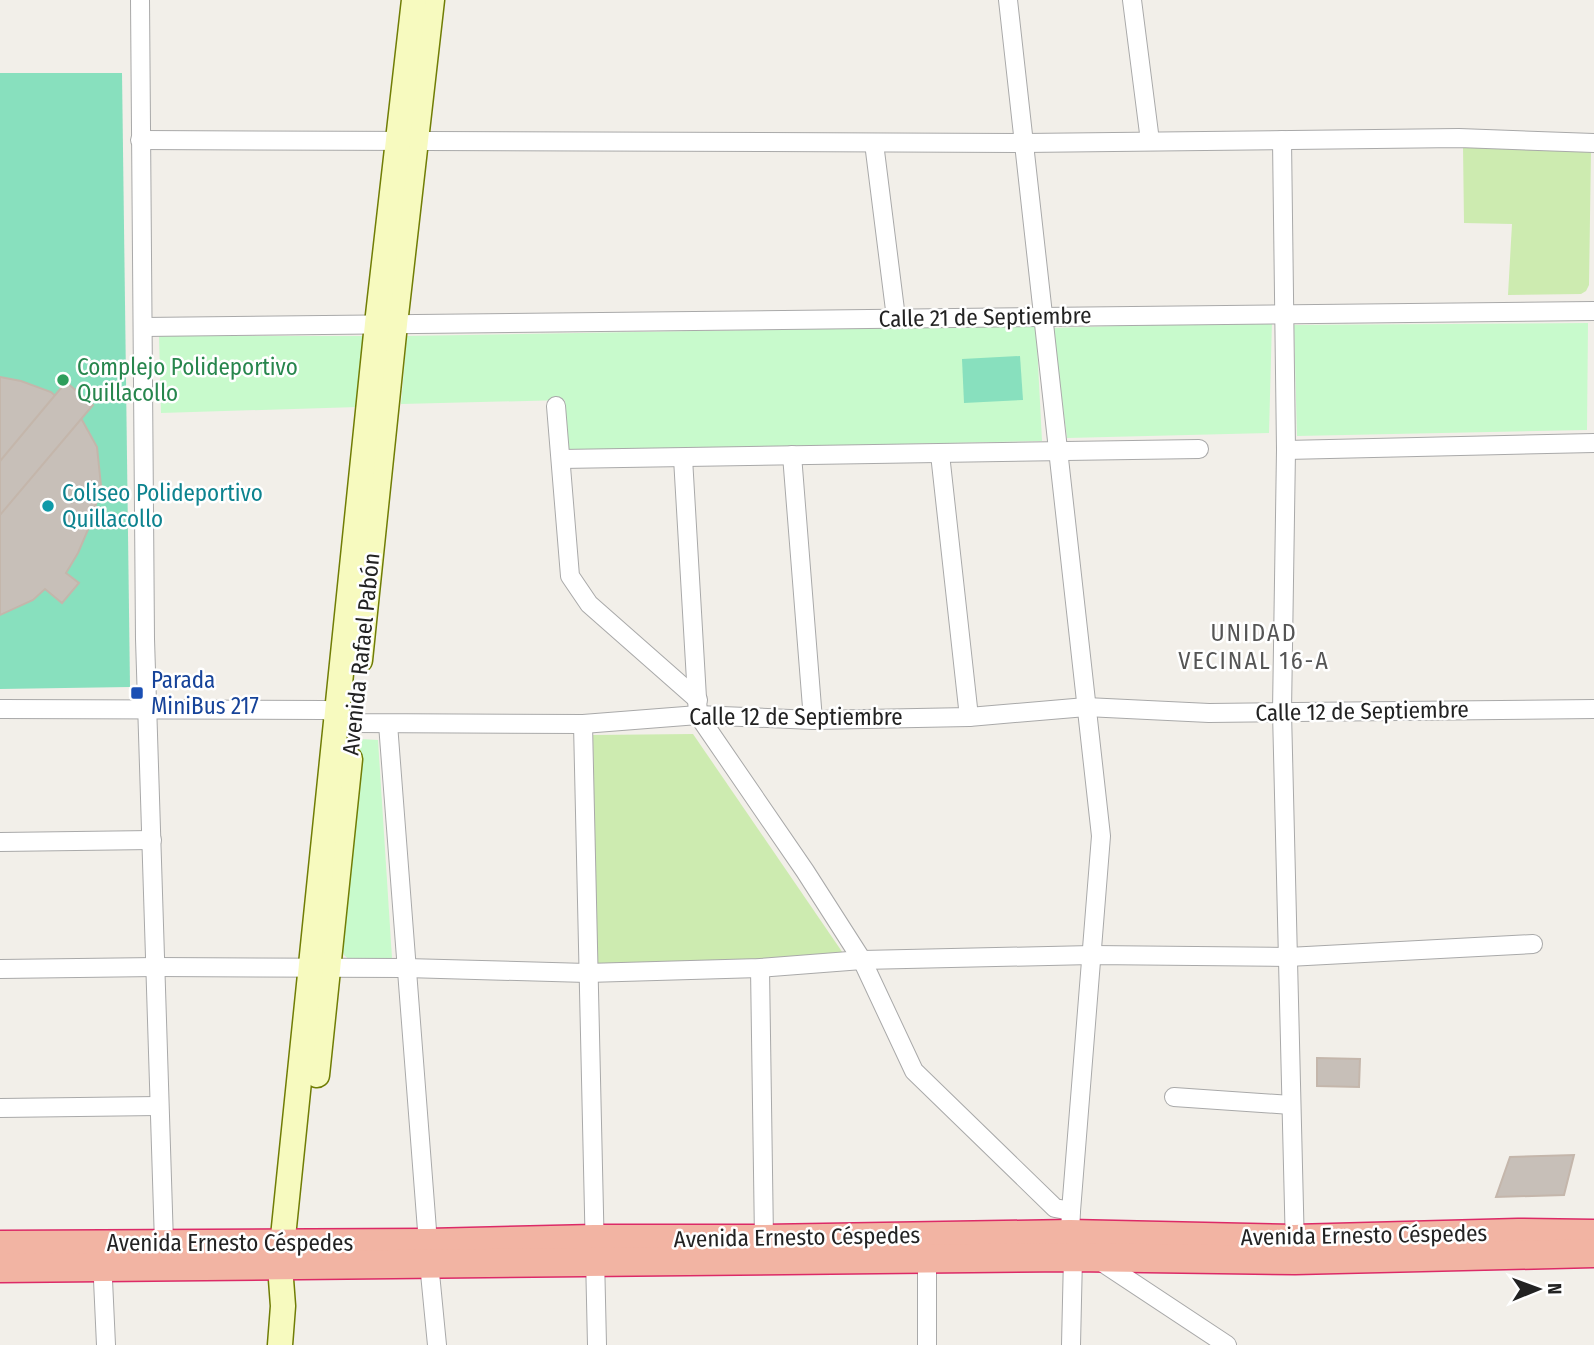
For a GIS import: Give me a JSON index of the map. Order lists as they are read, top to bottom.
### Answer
{
  "streets": {
    "highway": ["Avenida Ernesto Céspedes"],
    "main road": ["Avenida Rafael Pabón"],
    "street": ["Calle 21 de Septiembre", "Calle 12 de Septiembre"]
  },
  "crossings": [
    ["Calle 21 de Septiembre", "Avenida Rafael Pabón"],
    ["Avenida Rafael Pabón", "Calle 12 de Septiembre"],
    ["Avenida Rafael Pabón", "Avenida Ernesto Céspedes"]
  ],
  "districts": ["UNIDAD VECINAL 16-A"],
  "places": {
    "other": ["Complejo Polideportivo Quillacollo", "Coliseo Polideportivo Quillacollo"],
    "transit": ["Parada MiniBus 217"]
  },
  "north": "right"
}
